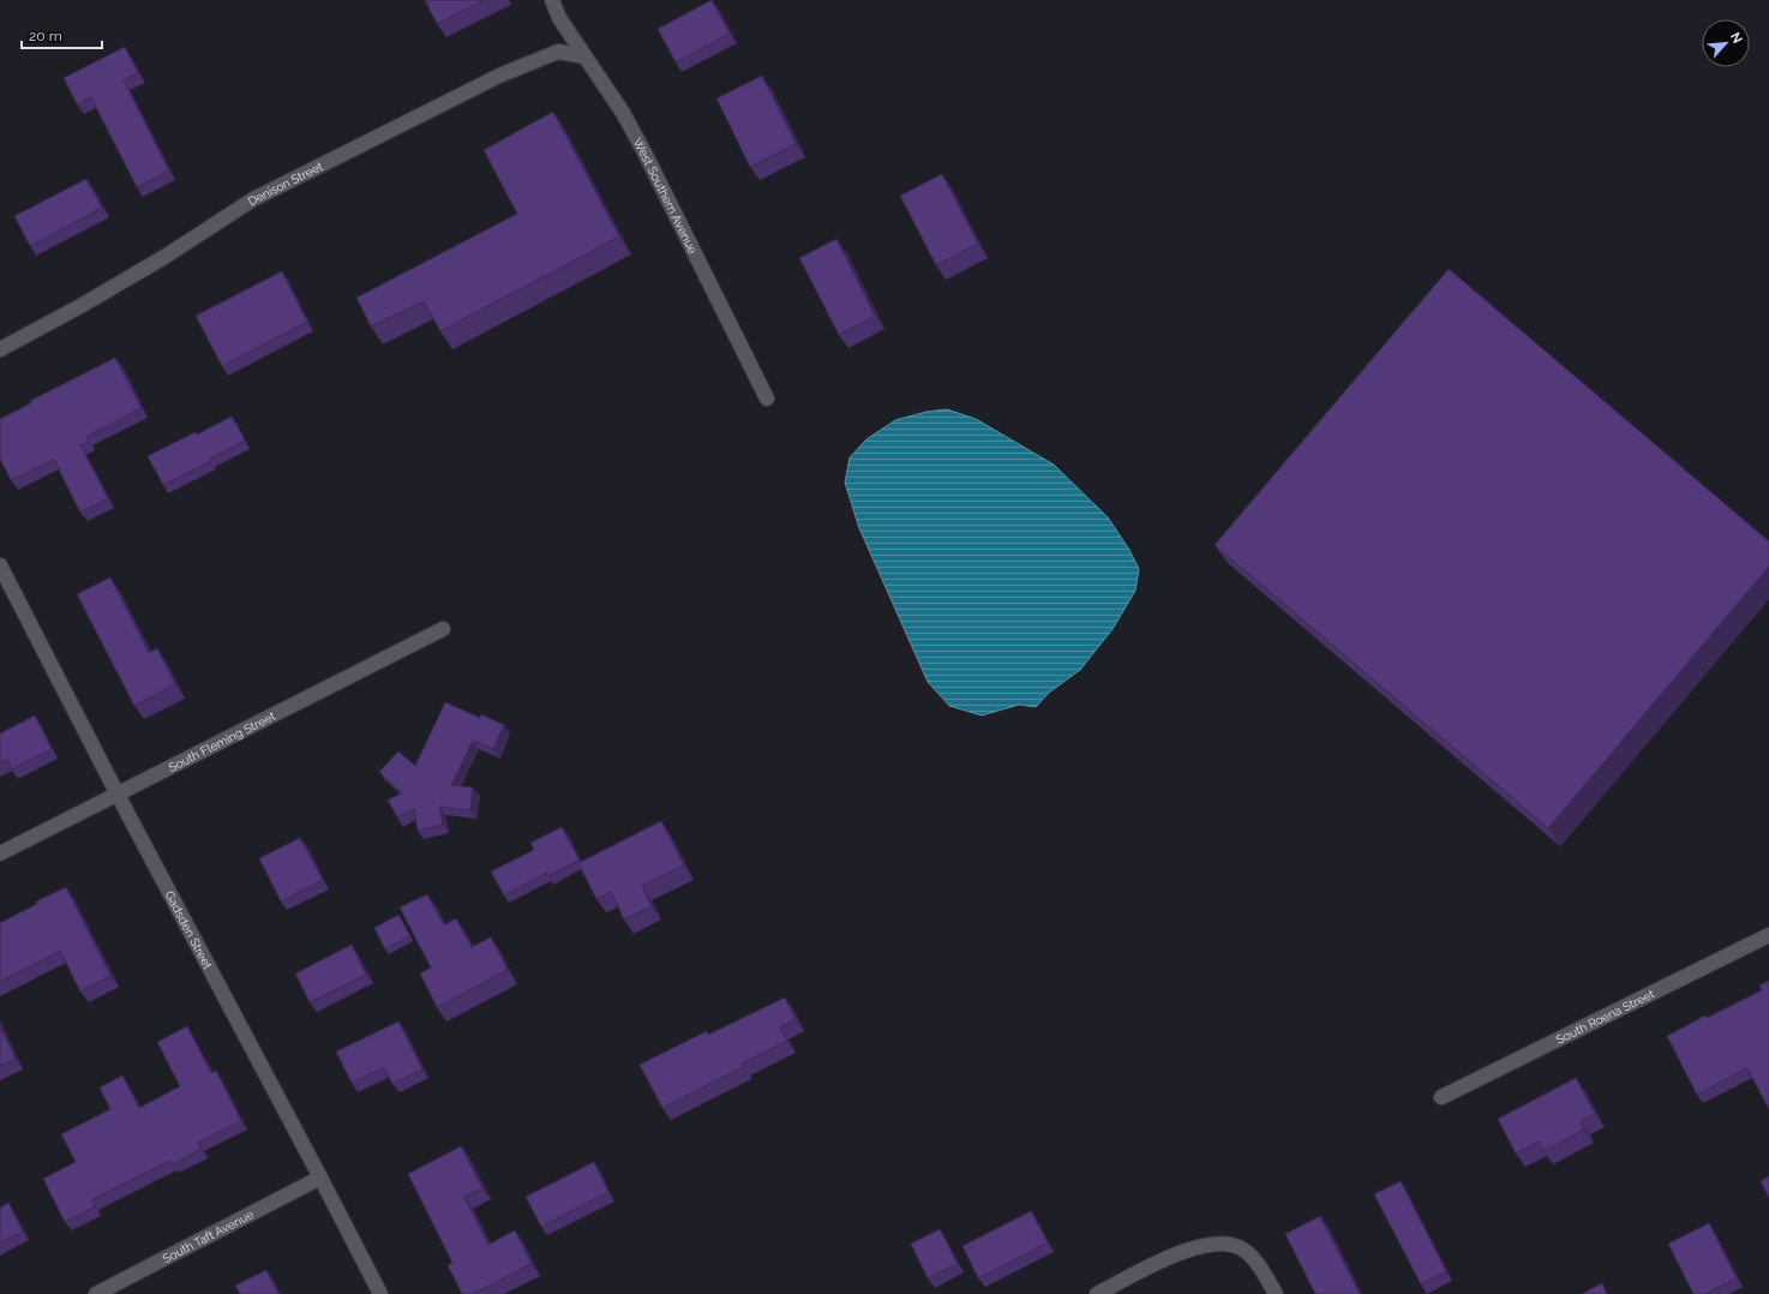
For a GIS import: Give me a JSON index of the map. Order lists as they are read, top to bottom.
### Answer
{
  "streets": {
    "street": [
      "Denison Street",
      "West Southern Avenue",
      "South Fleming Street",
      "Gadsden Street",
      "South Roena Street",
      "South Taft Avenue"
    ]
  },
  "crossings": [
    ["Denison Street", "West Southern Avenue"],
    ["South Fleming Street", "Gadsden Street"],
    ["Gadsden Street", "South Taft Avenue"]
  ],
  "scale_bar": "20 m",
  "north": "top right"
}
